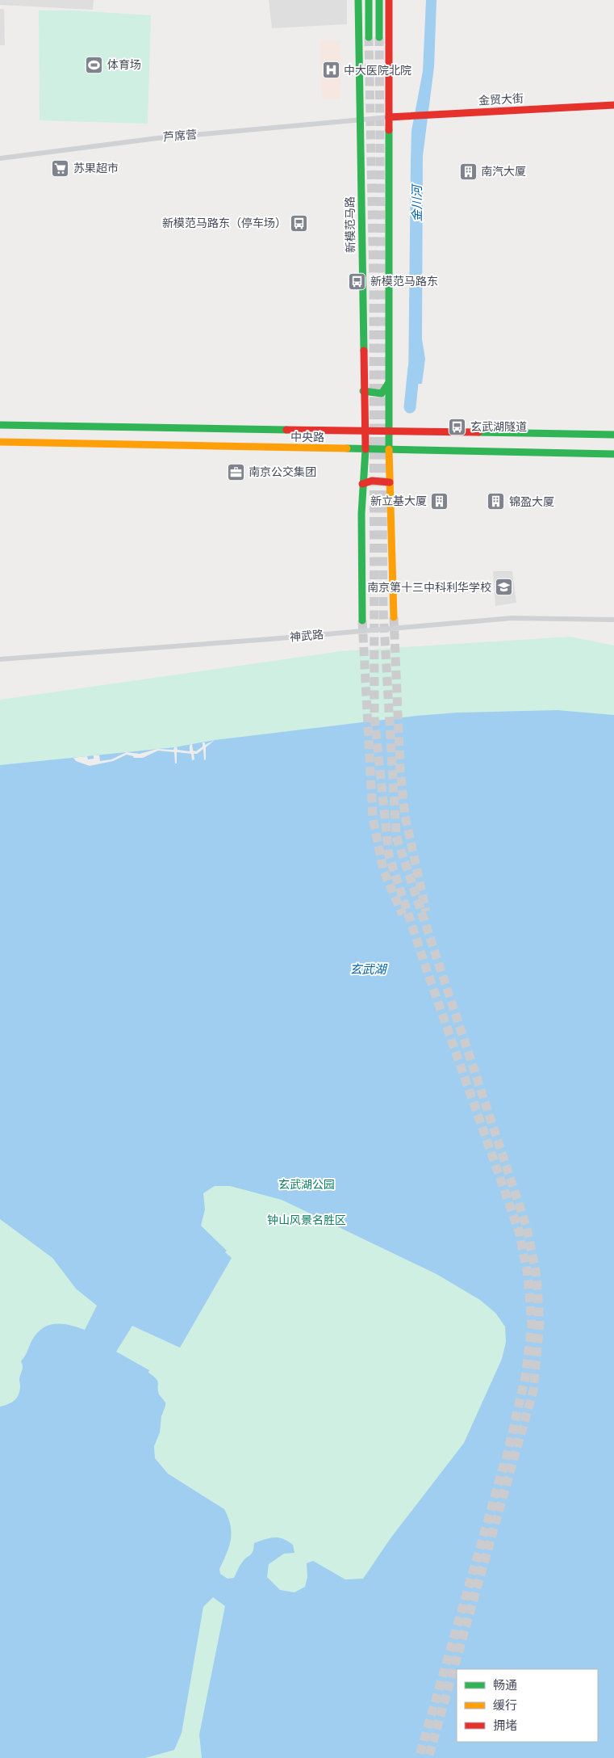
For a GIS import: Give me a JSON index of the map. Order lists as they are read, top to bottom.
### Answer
{
  "streets": {
    "main road": ["金贸大街", "新模范马路", "中央路"],
    "street": ["芦席营", "神武路"]
  },
  "crossings": [
    ["金贸大街", "芦席营"],
    ["芦席营", "新模范马路"],
    ["新模范马路", "中央路"]
  ],
  "water": ["金川河", "玄武湖"],
  "parks": ["玄武湖公园", "钟山风景名胜区"],
  "places": {
    "sports": ["体育场"],
    "hospital": ["中大医院北院"],
    "supermarket": ["苏果超市"],
    "building": ["南汽大厦", "新立基大厦", "锦盈大厦"],
    "bus stop": ["新模范马路东（停车场）", "新模范马路东", "玄武湖隧道"],
    "office": ["南京公交集团"],
    "school or university": ["南京第十三中科利华学校"]
  },
  "legend": ["畅通", "缓行", "拥堵"]
}
